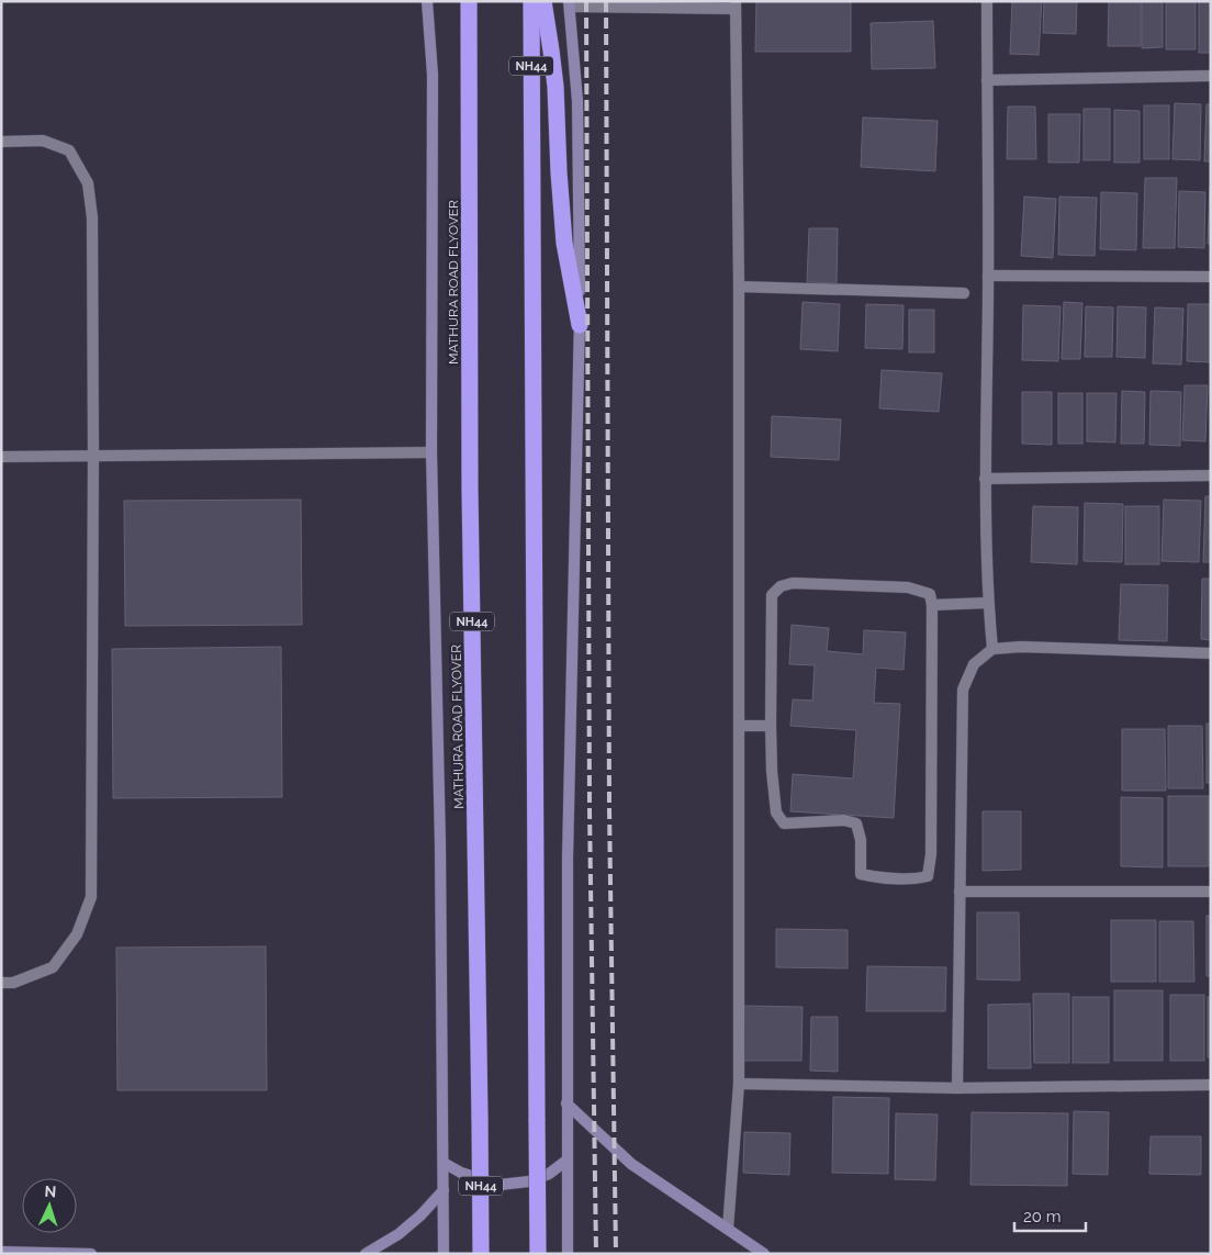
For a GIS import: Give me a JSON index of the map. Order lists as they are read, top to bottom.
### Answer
{
  "streets": {
    "highway": ["NH44", "MATHURA ROAD FLYOVER"]
  },
  "scale_bar": "20 m",
  "north": "top"
}
